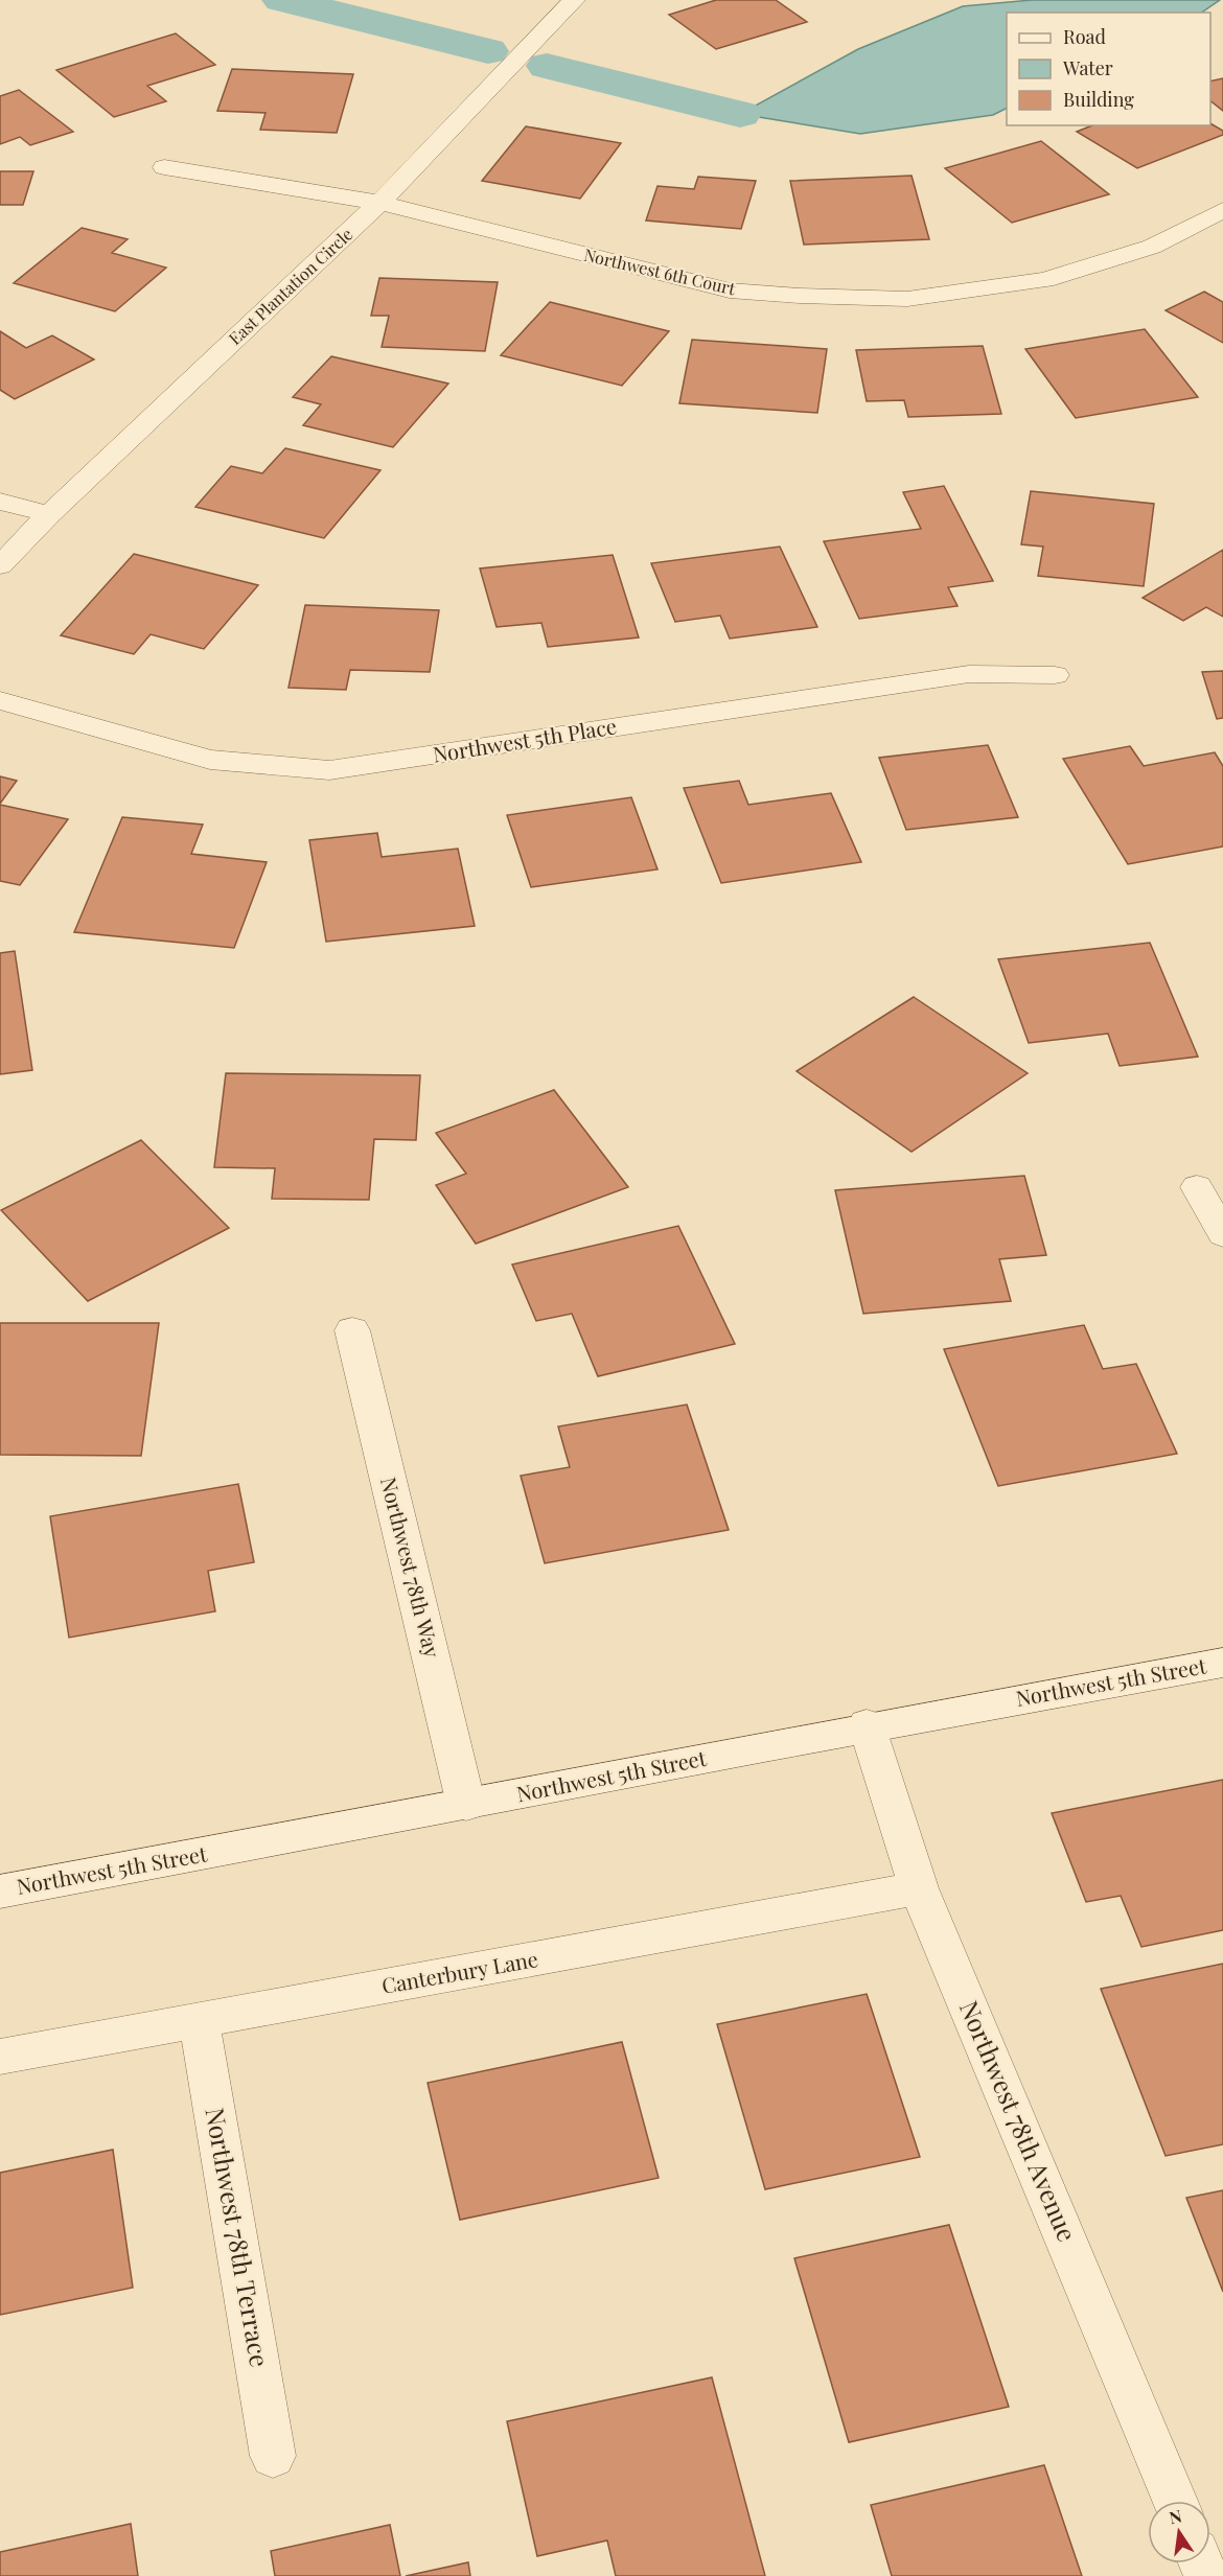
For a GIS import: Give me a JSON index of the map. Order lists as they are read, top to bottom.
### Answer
{
  "streets": {
    "street": [
      "Northwest 6th Court",
      "East Plantation Circle",
      "Northwest 5th Place",
      "Northwest 78th Way",
      "Northwest 5th Street",
      "Canterbury Lane",
      "Northwest 78th Avenue",
      "Northwest 78th Terrace"
    ]
  },
  "crossings": [
    ["Northwest 6th Court", "East Plantation Circle"],
    ["Northwest 78th Way", "Northwest 5th Street"],
    ["Northwest 5th Street", "Northwest 78th Avenue"],
    ["Canterbury Lane", "Northwest 78th Avenue"],
    ["Canterbury Lane", "Northwest 78th Terrace"]
  ],
  "legend": ["Road", "Water", "Building"],
  "north": "top"
}
